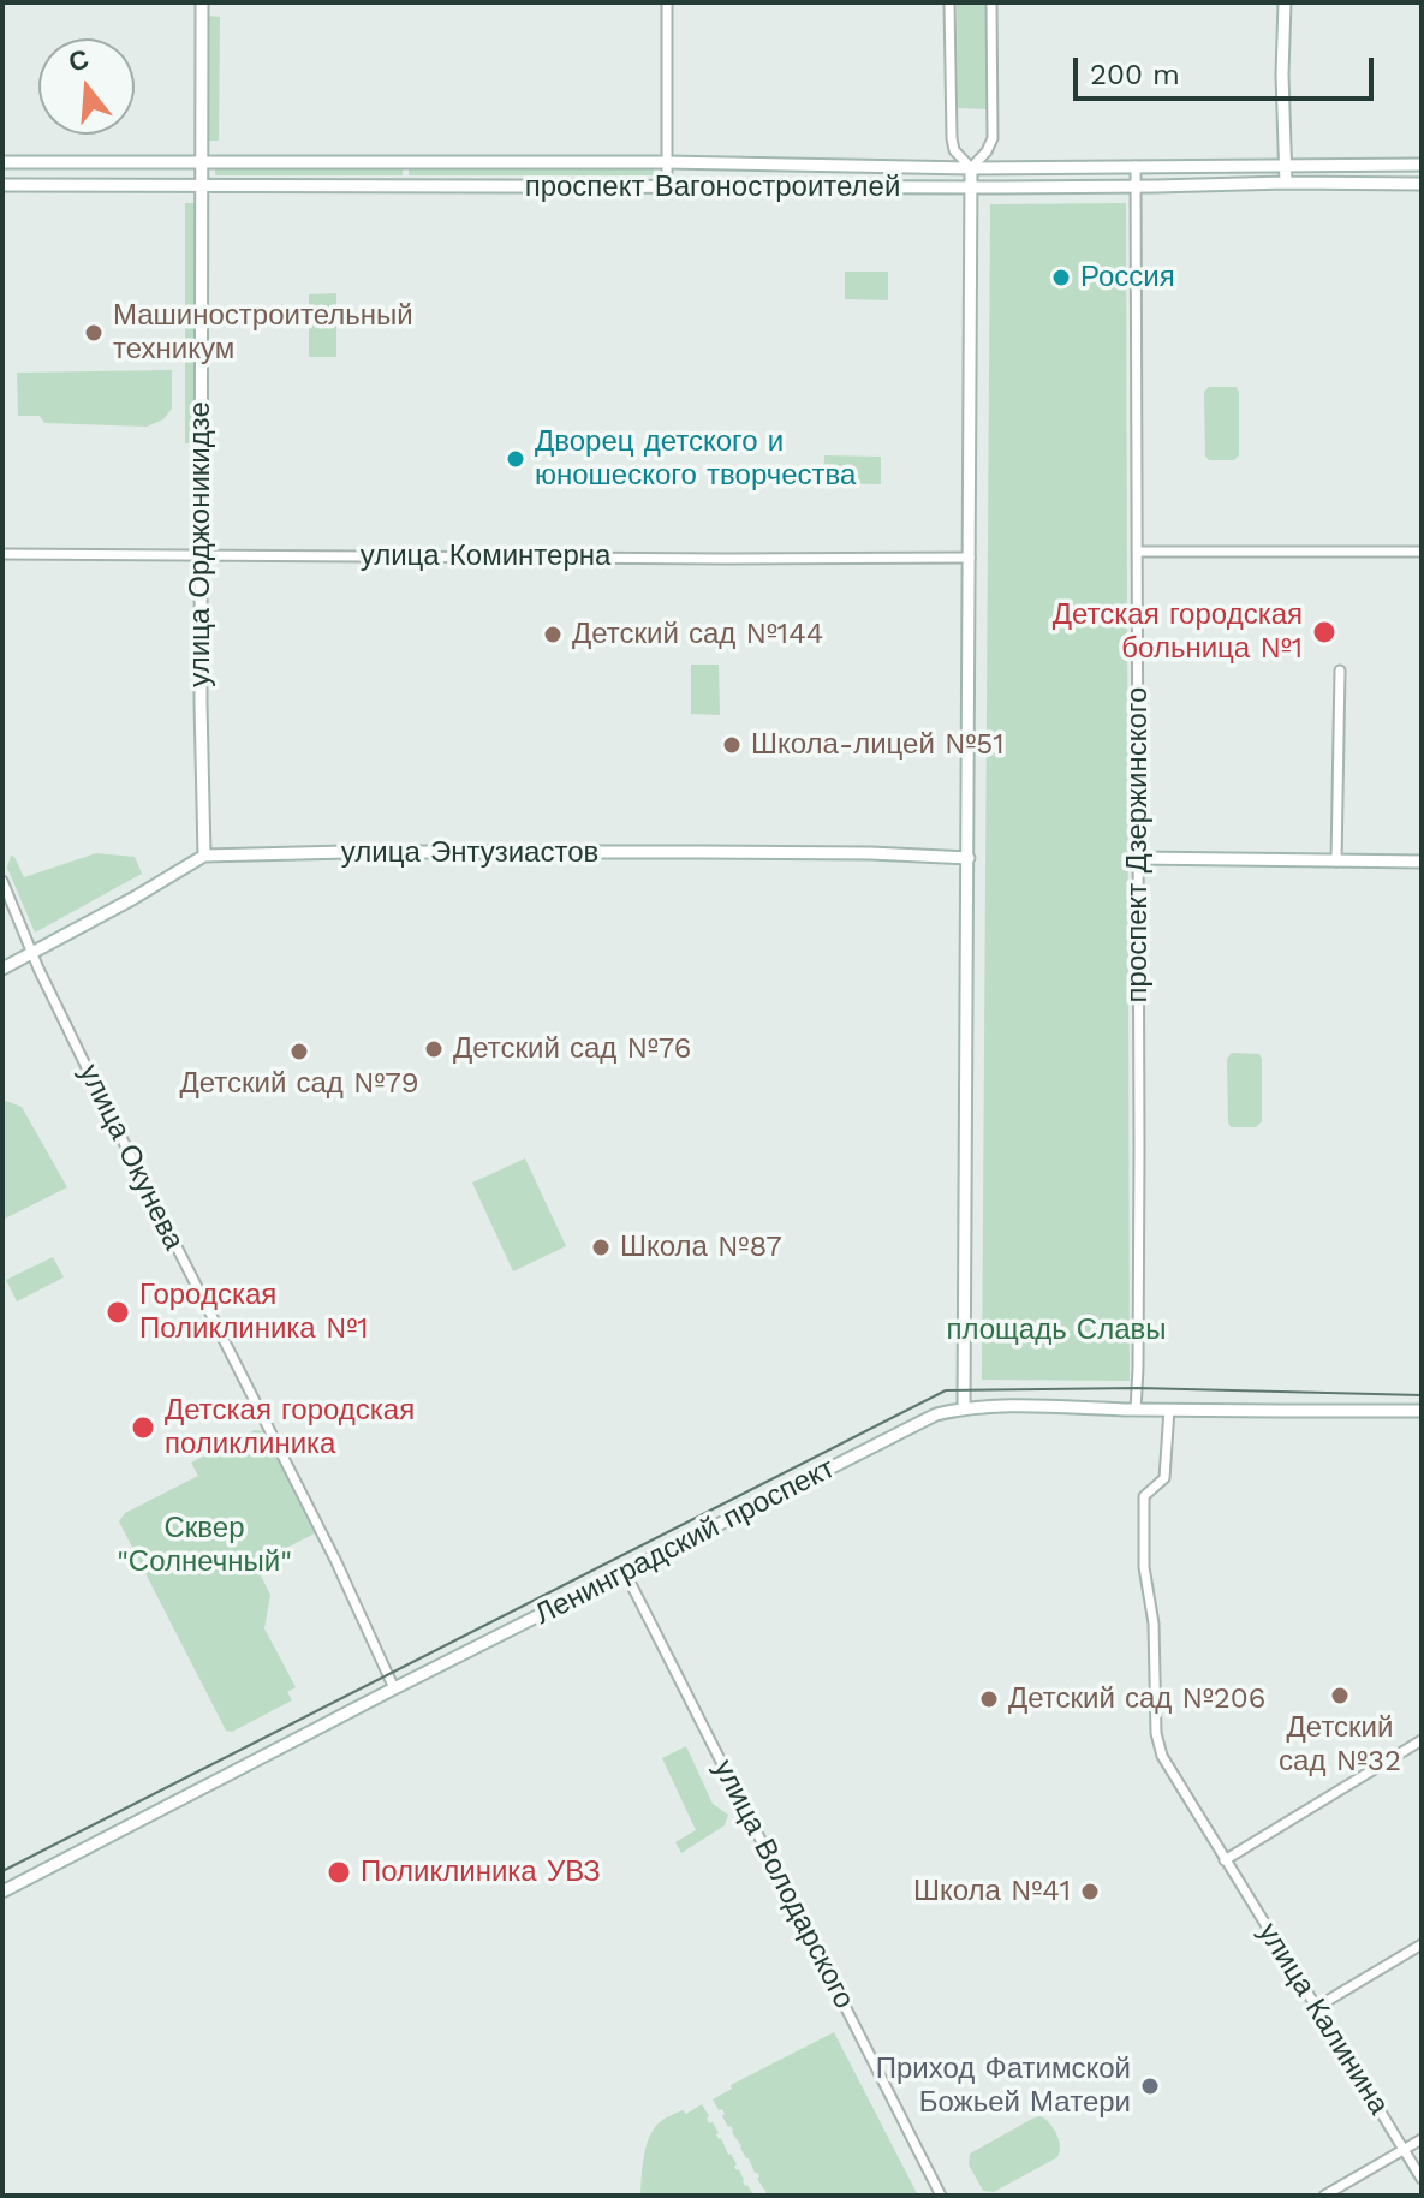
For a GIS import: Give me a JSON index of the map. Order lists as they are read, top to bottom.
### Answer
{
  "streets": {
    "main road": [
      "проспект Вагоностроителей",
      "улица Орджоникидзе",
      "улица Энтузиастов",
      "Ленинградский проспект"
    ],
    "street": [
      "улица Коминтерна",
      "проспект Дзержинского",
      "улица Окунева",
      "улица Володарского",
      "улица Калинина"
    ]
  },
  "crossings": [
    ["проспект Вагоностроителей", "улица Орджоникидзе"],
    ["проспект Вагоностроителей", "проспект Дзержинского"],
    ["улица Орджоникидзе", "улица Коминтерна"],
    ["улица Орджоникидзе", "улица Энтузиастов"],
    ["проспект Дзержинского", "Ленинградский проспект"],
    ["улица Энтузиастов", "улица Окунева"],
    ["улица Окунева", "Ленинградский проспект"],
    ["Ленинградский проспект", "улица Володарского"]
  ],
  "parks": ["площадь Славы", "Сквер \"Солнечный\""],
  "places": [
    "Россия",
    "Машиностроительный техникум",
    "Дворец детского и юношеского творчества",
    "Детская городская больница №1",
    "Детский сад №144",
    "Школа-лицей №51",
    "Детский сад №76",
    "Детский сад №79",
    "Школа №87",
    "Городская Поликлиника №1",
    "Детская городская поликлиника",
    "Детский сад №32",
    "Детский сад №206",
    "Поликлиника УВЗ",
    "Школа №41",
    "Приход Фатимской Божьей Матери"
  ],
  "scale_bar": "200 m",
  "north": "top"
}
